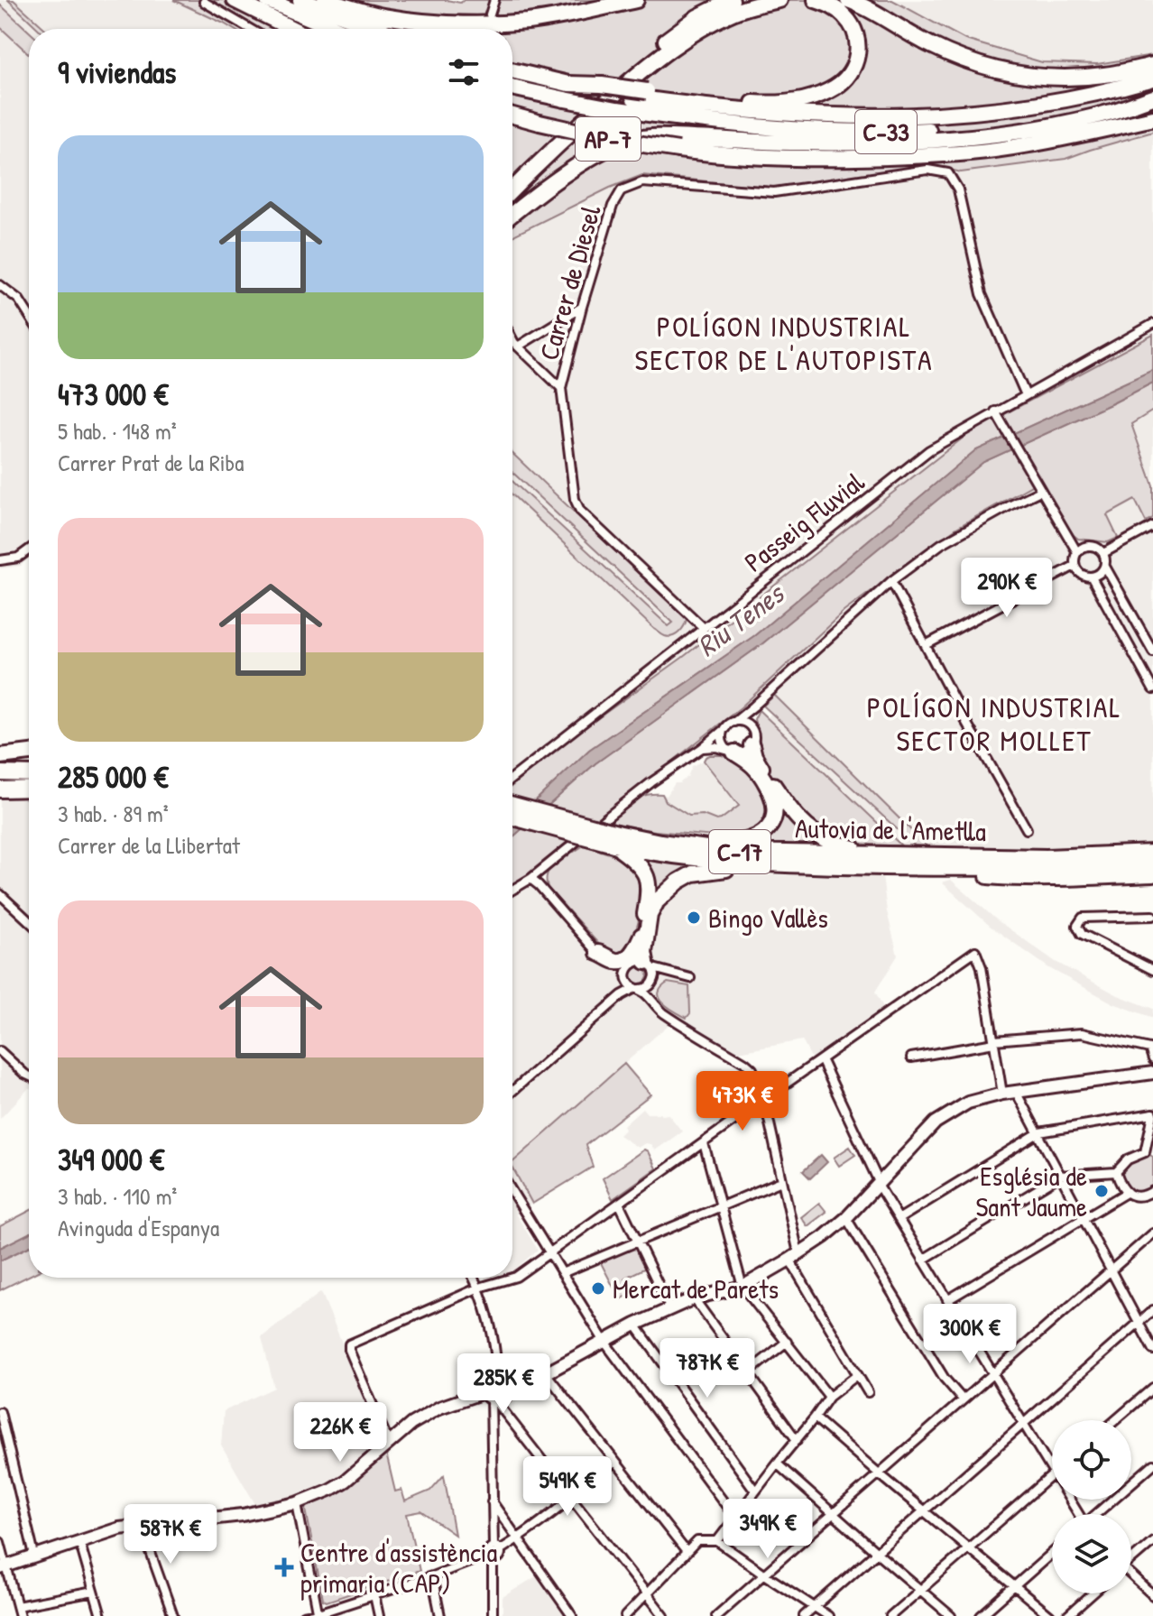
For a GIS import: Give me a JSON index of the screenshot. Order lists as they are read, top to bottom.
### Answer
{
  "streets": {
    "highway": [
      "C-33",
      "AP-7",
      "Autovia de l'Ametlla",
      "C-17"
    ],
    "street": ["Carrer de Diesel", "Passeig Fluvial"]
  },
  "crossings": [
    ["Carrer de Diesel", "Passeig Fluvial"]
  ],
  "districts": ["POLÍGON INDUSTRIAL SECTOR DE L'AUTOPISTA", "POLÍGON INDUSTRIAL SECTOR MOLLET"],
  "water": ["Riu Tenes"],
  "places": {
    "other": ["Bingo Vallès", "Església de Sant Jaume", "Mercat de Parets"],
    "health": ["Centre d'assistència primaria (CAP)"]
  },
  "page": {
    "heading": "9 viviendas",
    "list": [
      {
        "name": "473 000 €",
        "note": "5 hab. · 148 m² · Carrer Prat de la Riba"
      },
      {
        "name": "285 000 €",
        "note": "3 hab. · 89 m² · Carrer de la Llibertat"
      },
      {
        "name": "349 000 €",
        "note": "3 hab. · 110 m² · Avinguda d'Espanya"
      }
    ],
    "price": [
      "290K €",
      "473K €",
      "300K €",
      "787K €",
      "285K €",
      "226K €",
      "549K €",
      "349K €",
      "587K €"
    ]
  }
}
